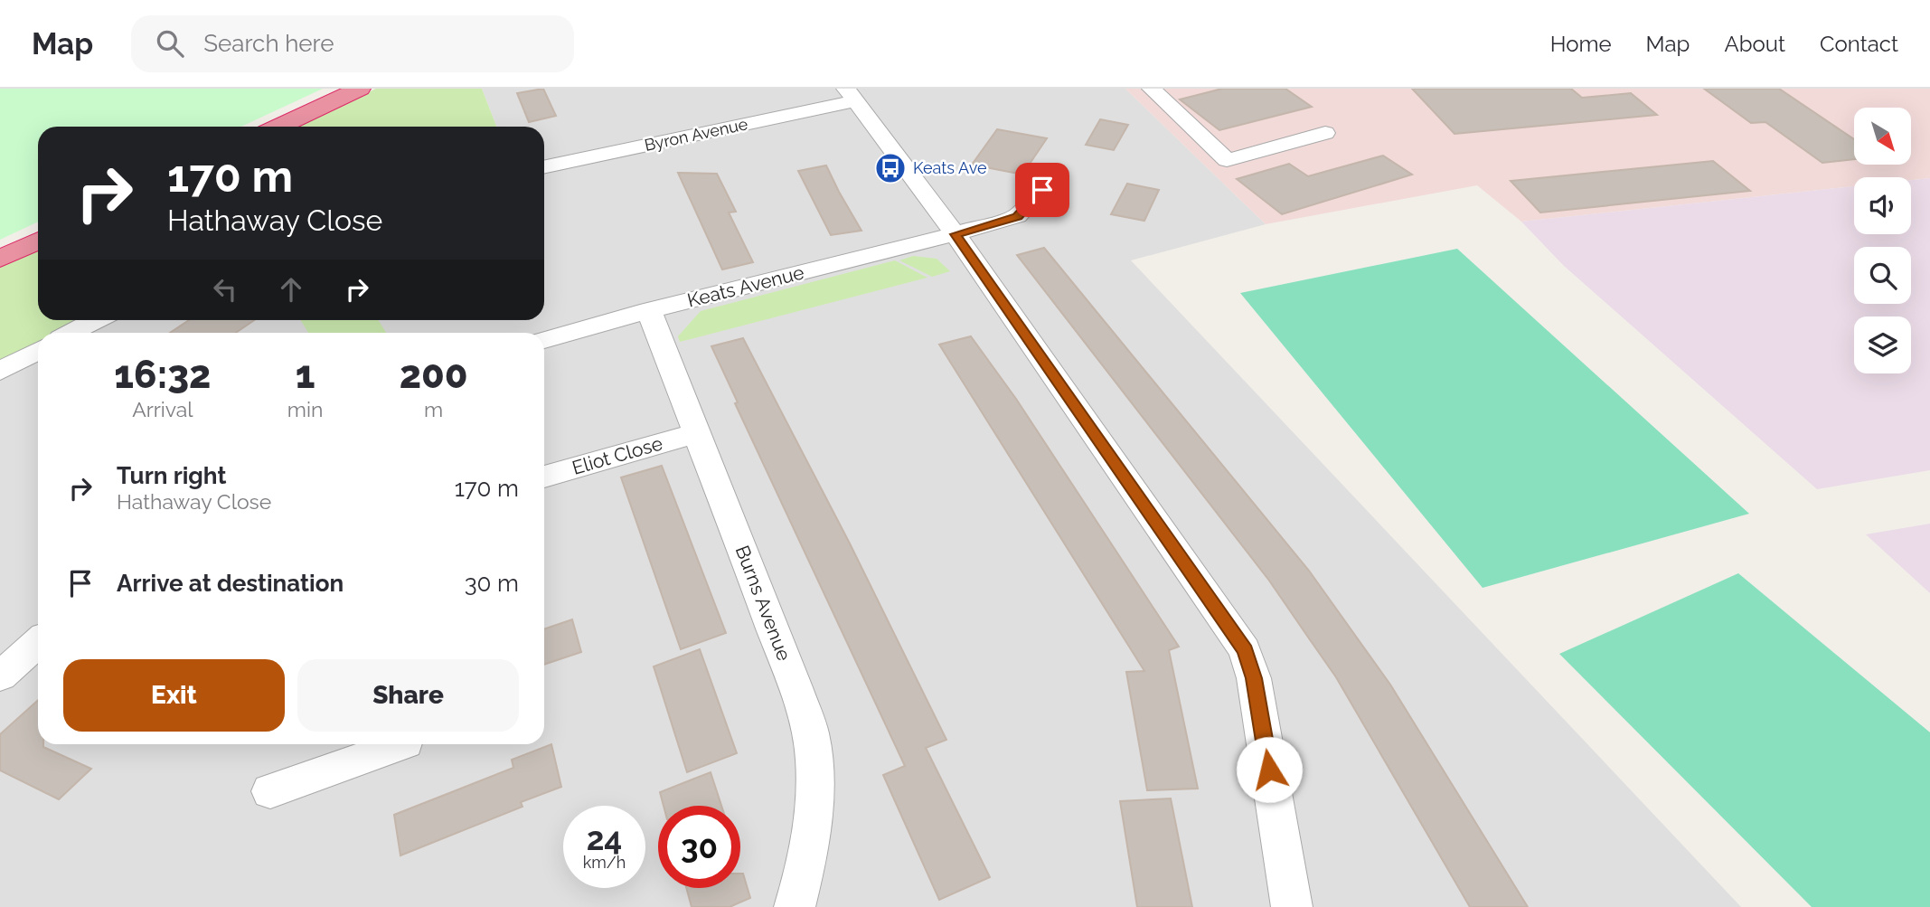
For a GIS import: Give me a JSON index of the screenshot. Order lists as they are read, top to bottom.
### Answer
{
  "streets": {
    "street": [
      "Byron Avenue",
      "Keats Avenue",
      "Eliot Close",
      "Burns Avenue"
    ]
  },
  "crossings": [
    ["Keats Avenue", "Burns Avenue"],
    ["Eliot Close", "Burns Avenue"]
  ],
  "places": {
    "bus stop": ["Keats Ave"]
  },
  "north": "bottom right",
  "page": {
    "header": "Map",
    "search": "Search here",
    "nav": [
      "Home",
      "Map",
      "About",
      "Contact"
    ],
    "turn": ["170 m", "Hathaway Close"],
    "eta": [
      "16:32",
      "Arrival",
      "1",
      "min",
      "200",
      "m"
    ],
    "list": [
      {
        "name": "Turn right",
        "note": "Hathaway Close",
        "value": "170 m"
      },
      {
        "name": "Arrive at destination",
        "value": "30 m"
      }
    ],
    "buttons": ["Exit", "Share"],
    "speed": "24 km/h",
    "limit": "30"
  }
}
